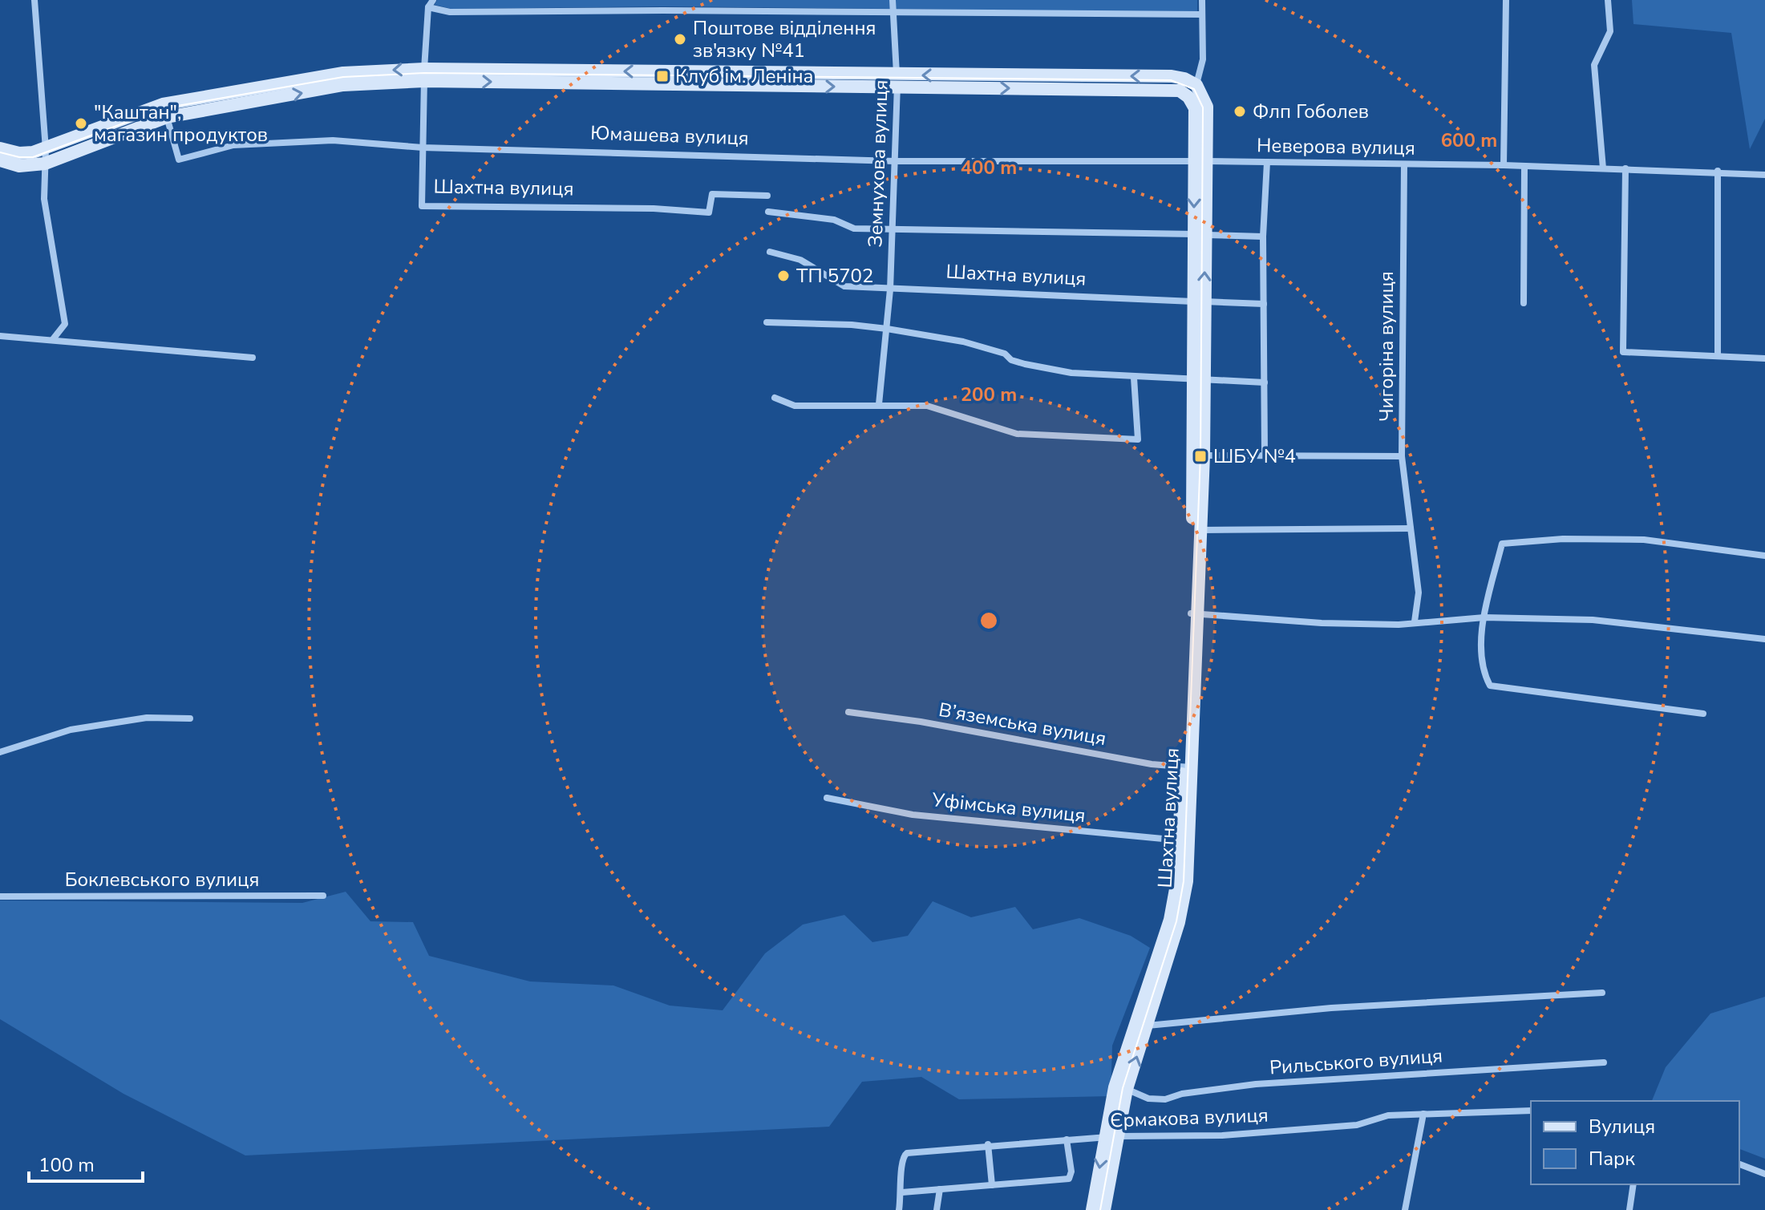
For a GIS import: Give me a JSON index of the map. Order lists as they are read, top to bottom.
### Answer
{
  "streets": {
    "main road": ["Шахтна вулиця"],
    "street": [
      "Юмашева вулиця",
      "Неверова вулиця",
      "Земнухова вулиця",
      "Чигоріна вулиця",
      "В’яземська вулиця",
      "Уфімська вулиця",
      "Боклевського вулиця",
      "Рильського вулиця",
      "Єрмакова вулиця"
    ]
  },
  "crossings": [
    ["Юмашева вулиця", "Неверова вулиця"],
    ["Юмашева вулиця", "Земнухова вулиця"],
    ["Юмашева вулиця", "Шахтна вулиця"],
    ["Неверова вулиця", "Шахтна вулиця"],
    ["Неверова вулиця", "Чигоріна вулиця"],
    ["Земнухова вулиця", "Шахтна вулиця"],
    ["Шахтна вулиця", "В’яземська вулиця"],
    ["Шахтна вулиця", "Уфімська вулиця"],
    ["Шахтна вулиця", "Рильського вулиця"],
    ["Шахтна вулиця", "Єрмакова вулиця"]
  ],
  "places": {
    "other": [
      "Поштове відділення зв'язку №41",
      "Флп Гоболев",
      "\"Каштан\", магазин продуктов",
      "ТП 5702"
    ],
    "transit": ["Клуб ім. Леніна", "ШБУ №4"]
  },
  "legend": ["Вулиця", "Парк"],
  "scale_bar": "100 m",
  "rings": ["600 m", "400 m", "200 m"]
}
